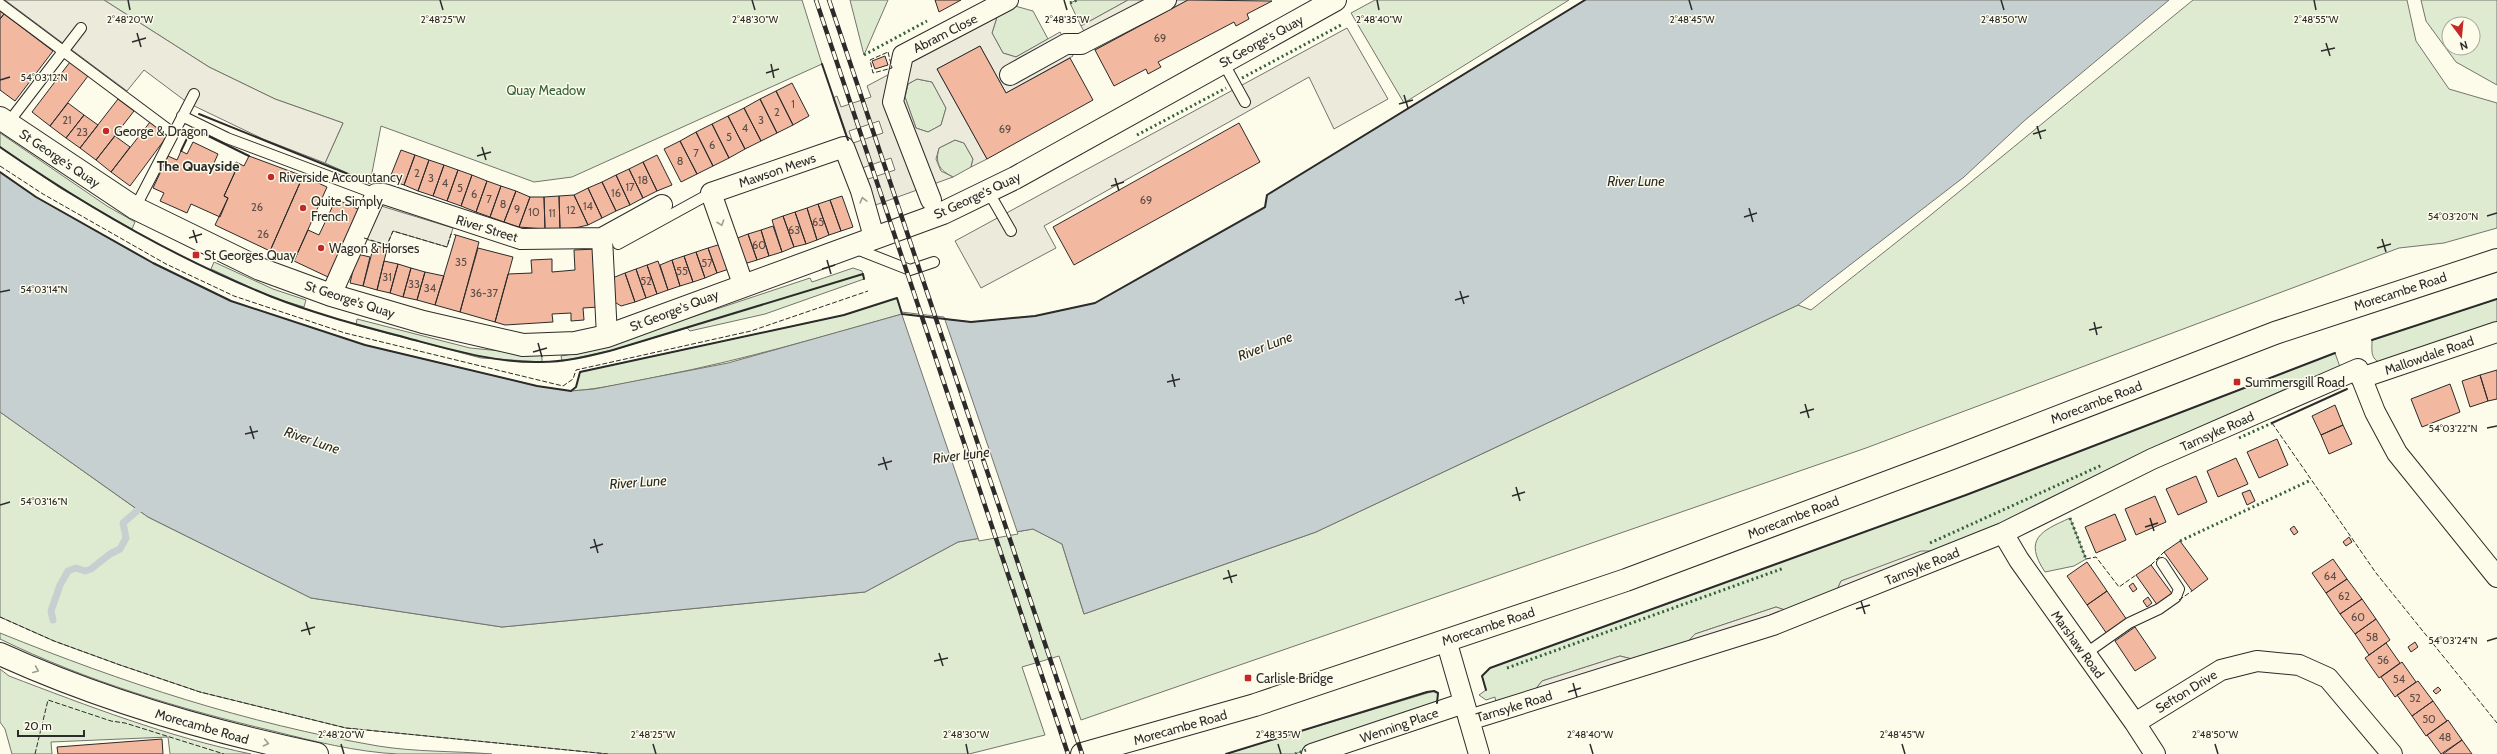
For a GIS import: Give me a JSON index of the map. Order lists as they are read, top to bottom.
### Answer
{
  "streets": {
    "main road": ["St George's Quay", "Morecambe Road"],
    "street": [
      "Abram Close",
      "Mawson Mews",
      "River Street",
      "Mallowdale Road",
      "Tarnsyke Road",
      "Marshaw Road",
      "Sefton Drive",
      "Wenning Place"
    ]
  },
  "crossings": [
    ["St George's Quay", "Mawson Mews"],
    ["Mallowdale Road", "Tarnsyke Road"],
    ["Tarnsyke Road", "Marshaw Road"],
    ["Tarnsyke Road", "Wenning Place"],
    ["Marshaw Road", "Sefton Drive"]
  ],
  "districts": ["The Quayside"],
  "water": ["River Lune"],
  "parks": ["Quay Meadow"],
  "places": {
    "other": [
      "George & Dragon",
      "Riverside Accountancy",
      "Quite Simply French",
      "Wagon & Horses"
    ],
    "transit": ["St Georges Quay", "Summersgill Road", "Carlisle Bridge"]
  },
  "house_numbers": [
    "69",
    "1",
    "2",
    "21",
    "3",
    "4",
    "69",
    "23",
    "5",
    "6",
    "7",
    "8",
    "2",
    "3",
    "18",
    "4",
    "17",
    "5",
    "16",
    "6",
    "7",
    "69",
    "8",
    "14",
    "26",
    "9",
    "12",
    "10",
    "11",
    "65",
    "63",
    "26",
    "60",
    "35",
    "57",
    "55",
    "31",
    "52",
    "33",
    "34",
    "36-37",
    "64",
    "62",
    "60",
    "58",
    "56",
    "54",
    "52",
    "50",
    "48"
  ],
  "scale_bar": "20 m",
  "north": "bottom",
  "coordinates": [
    "2°48'20\"W",
    "2°48'25\"W",
    "2°48'30\"W",
    "2°48'35\"W",
    "2°48'40\"W",
    "2°48'45\"W",
    "2°48'50\"W",
    "2°48'55\"W",
    "54°03'12\"N",
    "54°03'20\"N",
    "54°03'14\"N",
    "54°03'22\"N",
    "54°03'16\"N",
    "54°03'24\"N"
  ]
}
